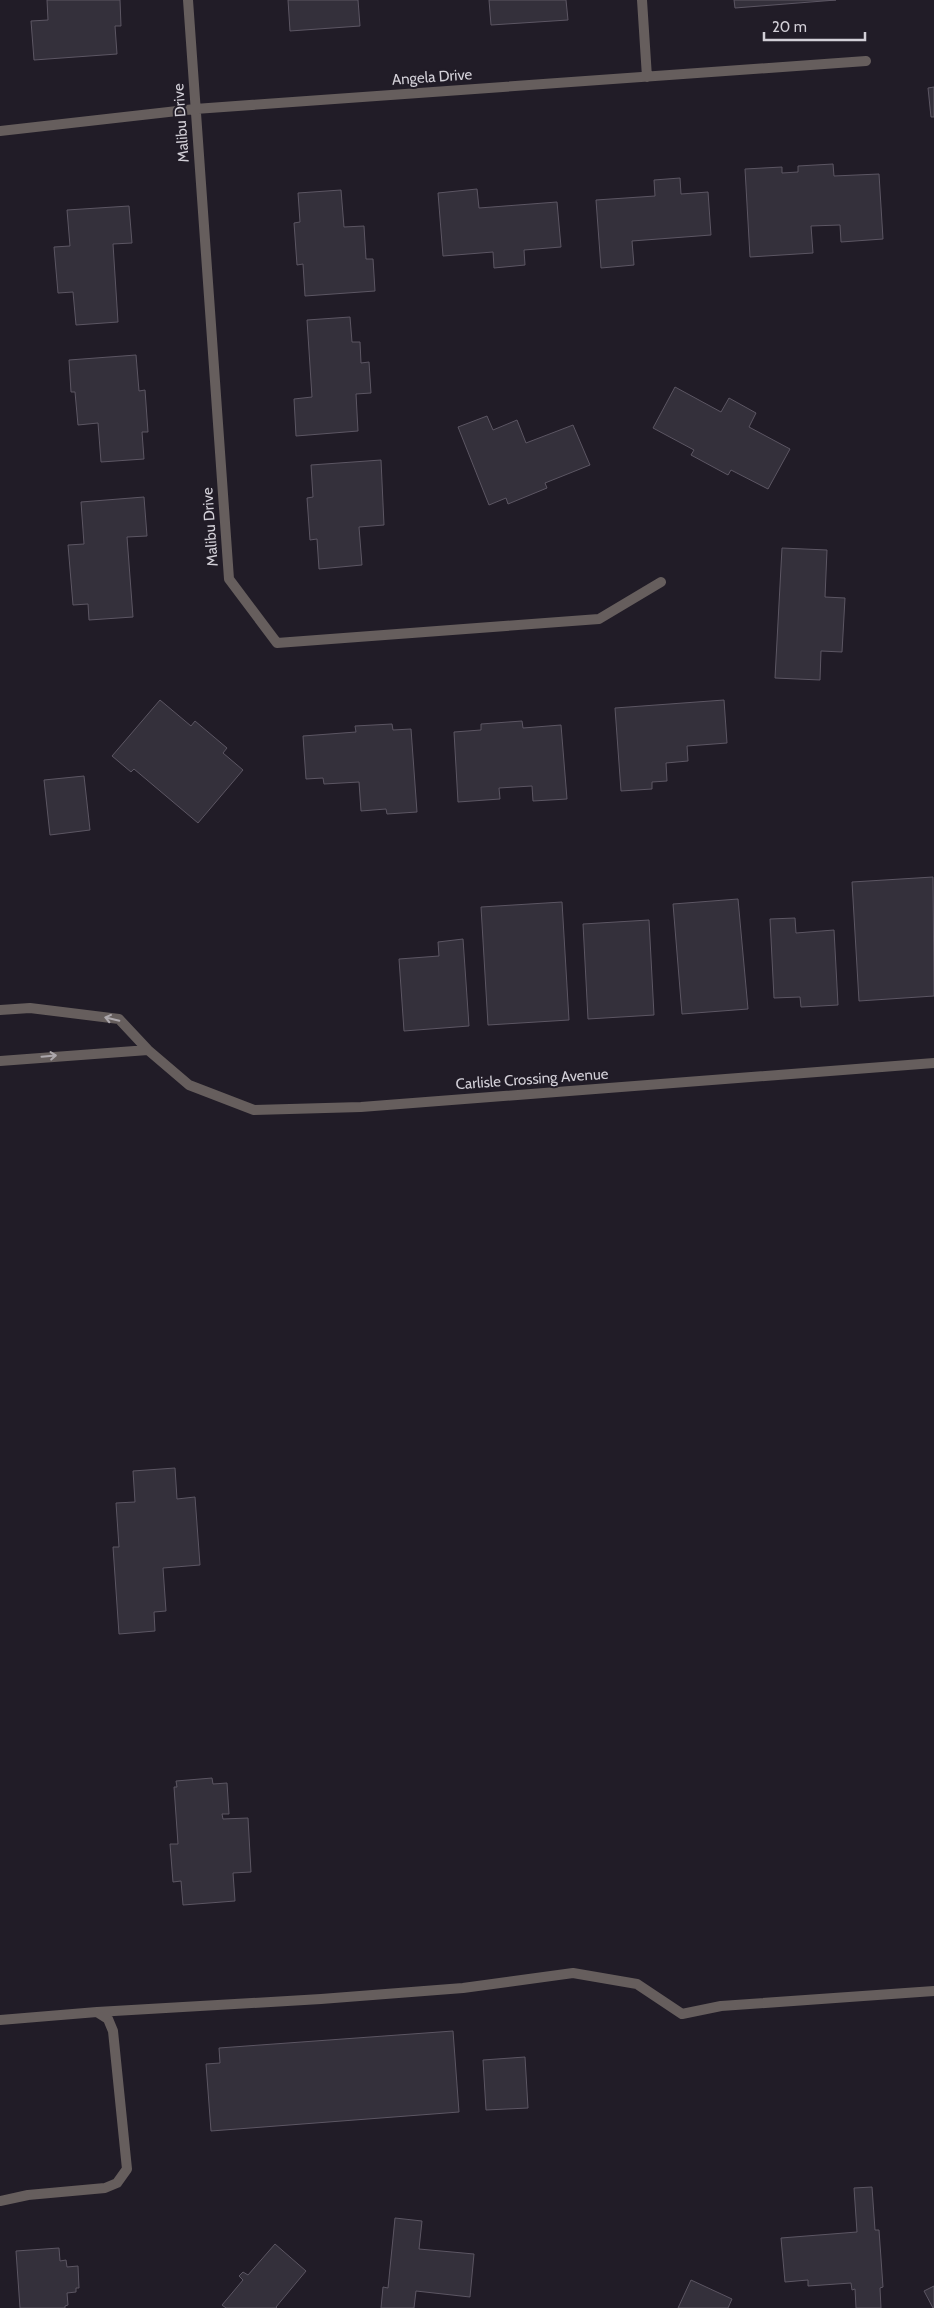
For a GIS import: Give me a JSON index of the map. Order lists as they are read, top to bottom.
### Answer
{
  "streets": {
    "street": ["Angela Drive", "Malibu Drive", "Carlisle Crossing Avenue"]
  },
  "crossings": [
    ["Angela Drive", "Malibu Drive"]
  ],
  "scale_bar": "20 m"
}
